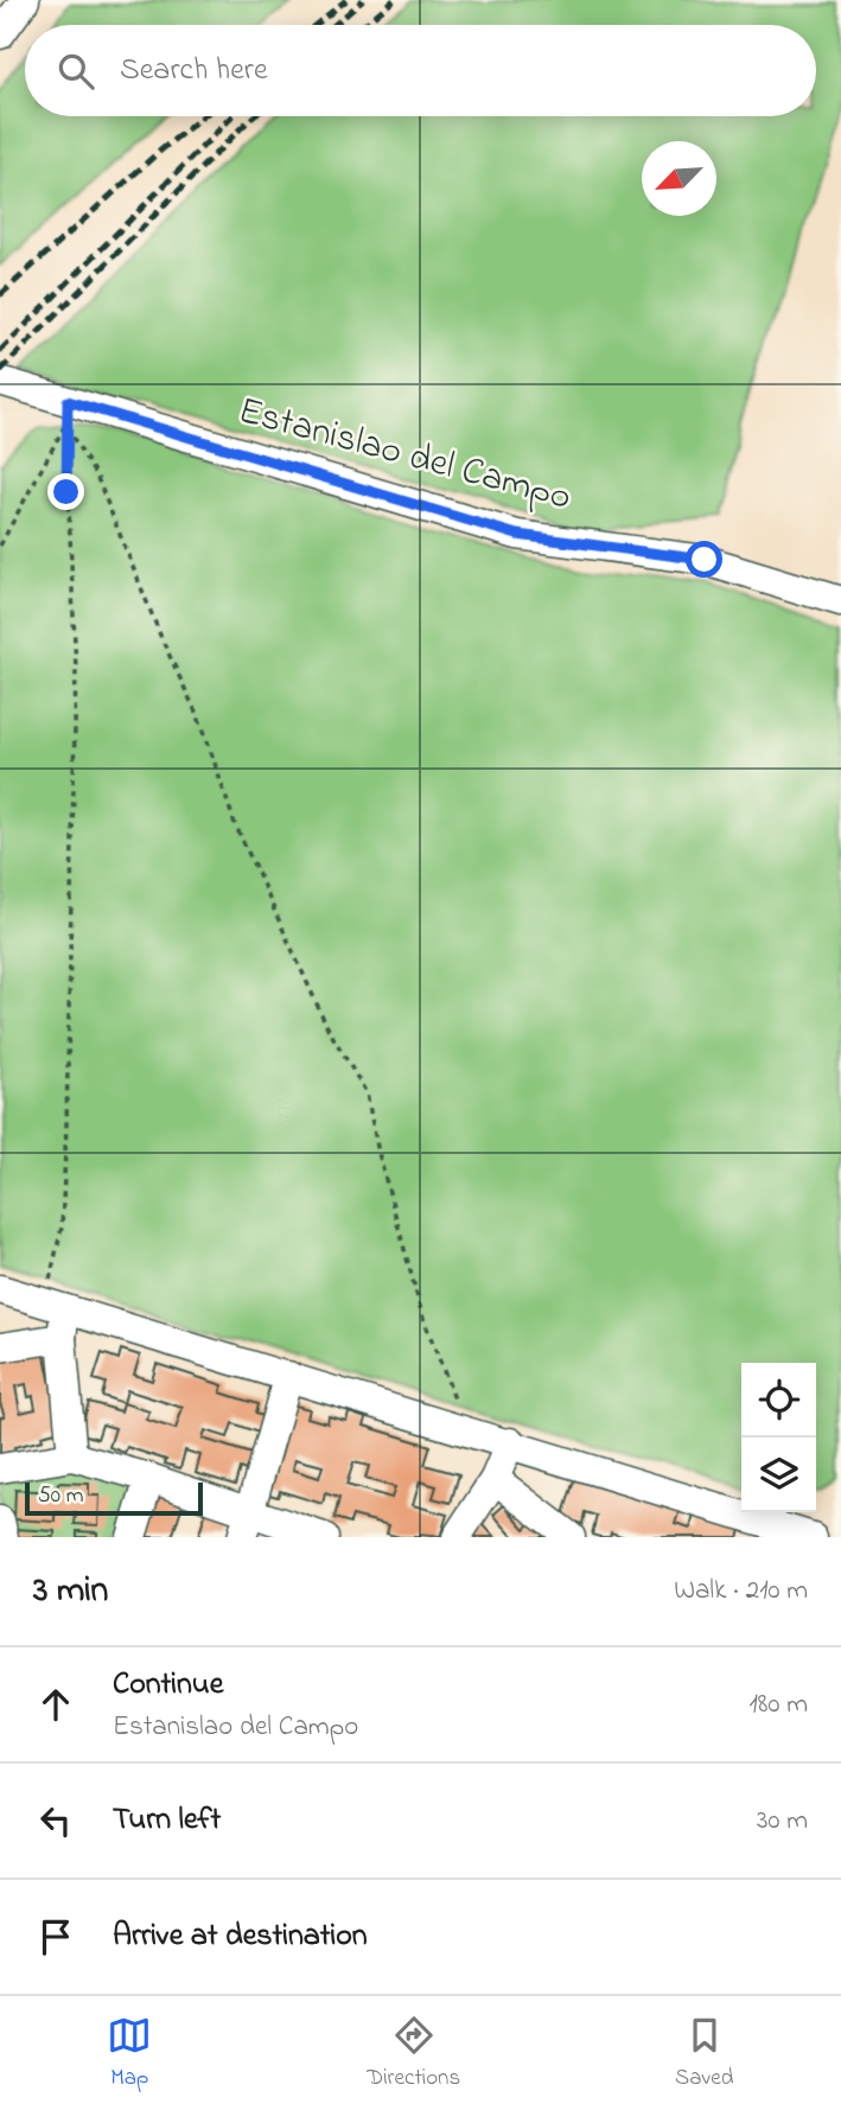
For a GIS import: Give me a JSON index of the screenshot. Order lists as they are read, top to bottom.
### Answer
{
  "streets": {
    "street": ["Estanislao del Campo"]
  },
  "scale_bar": "50 m",
  "north": "bottom left",
  "page": {
    "search": "Search here",
    "scale": "50 m",
    "heading": ["3 min", "Walk · 210 m"],
    "list": [
      ["Continue", "Estanislao del Campo", "180 m"],
      ["Turn left", "30 m"],
      "Arrive at destination"
    ],
    "nav": ["Map", "Directions", "Saved"]
  }
}
